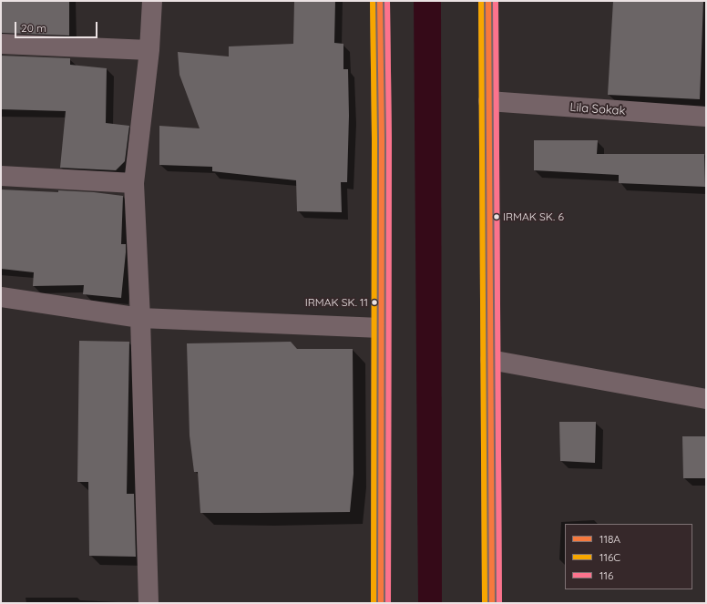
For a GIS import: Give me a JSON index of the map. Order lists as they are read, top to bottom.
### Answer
{
  "streets": {
    "street": ["Lila Sokak"]
  },
  "places": ["IRMAK SK. 6", "IRMAK SK. 11"],
  "lines": ["transit line 118A", "transit line 116C", "transit line 116"],
  "legend": ["118A", "116C", "116"],
  "scale_bar": "20 m"
}
